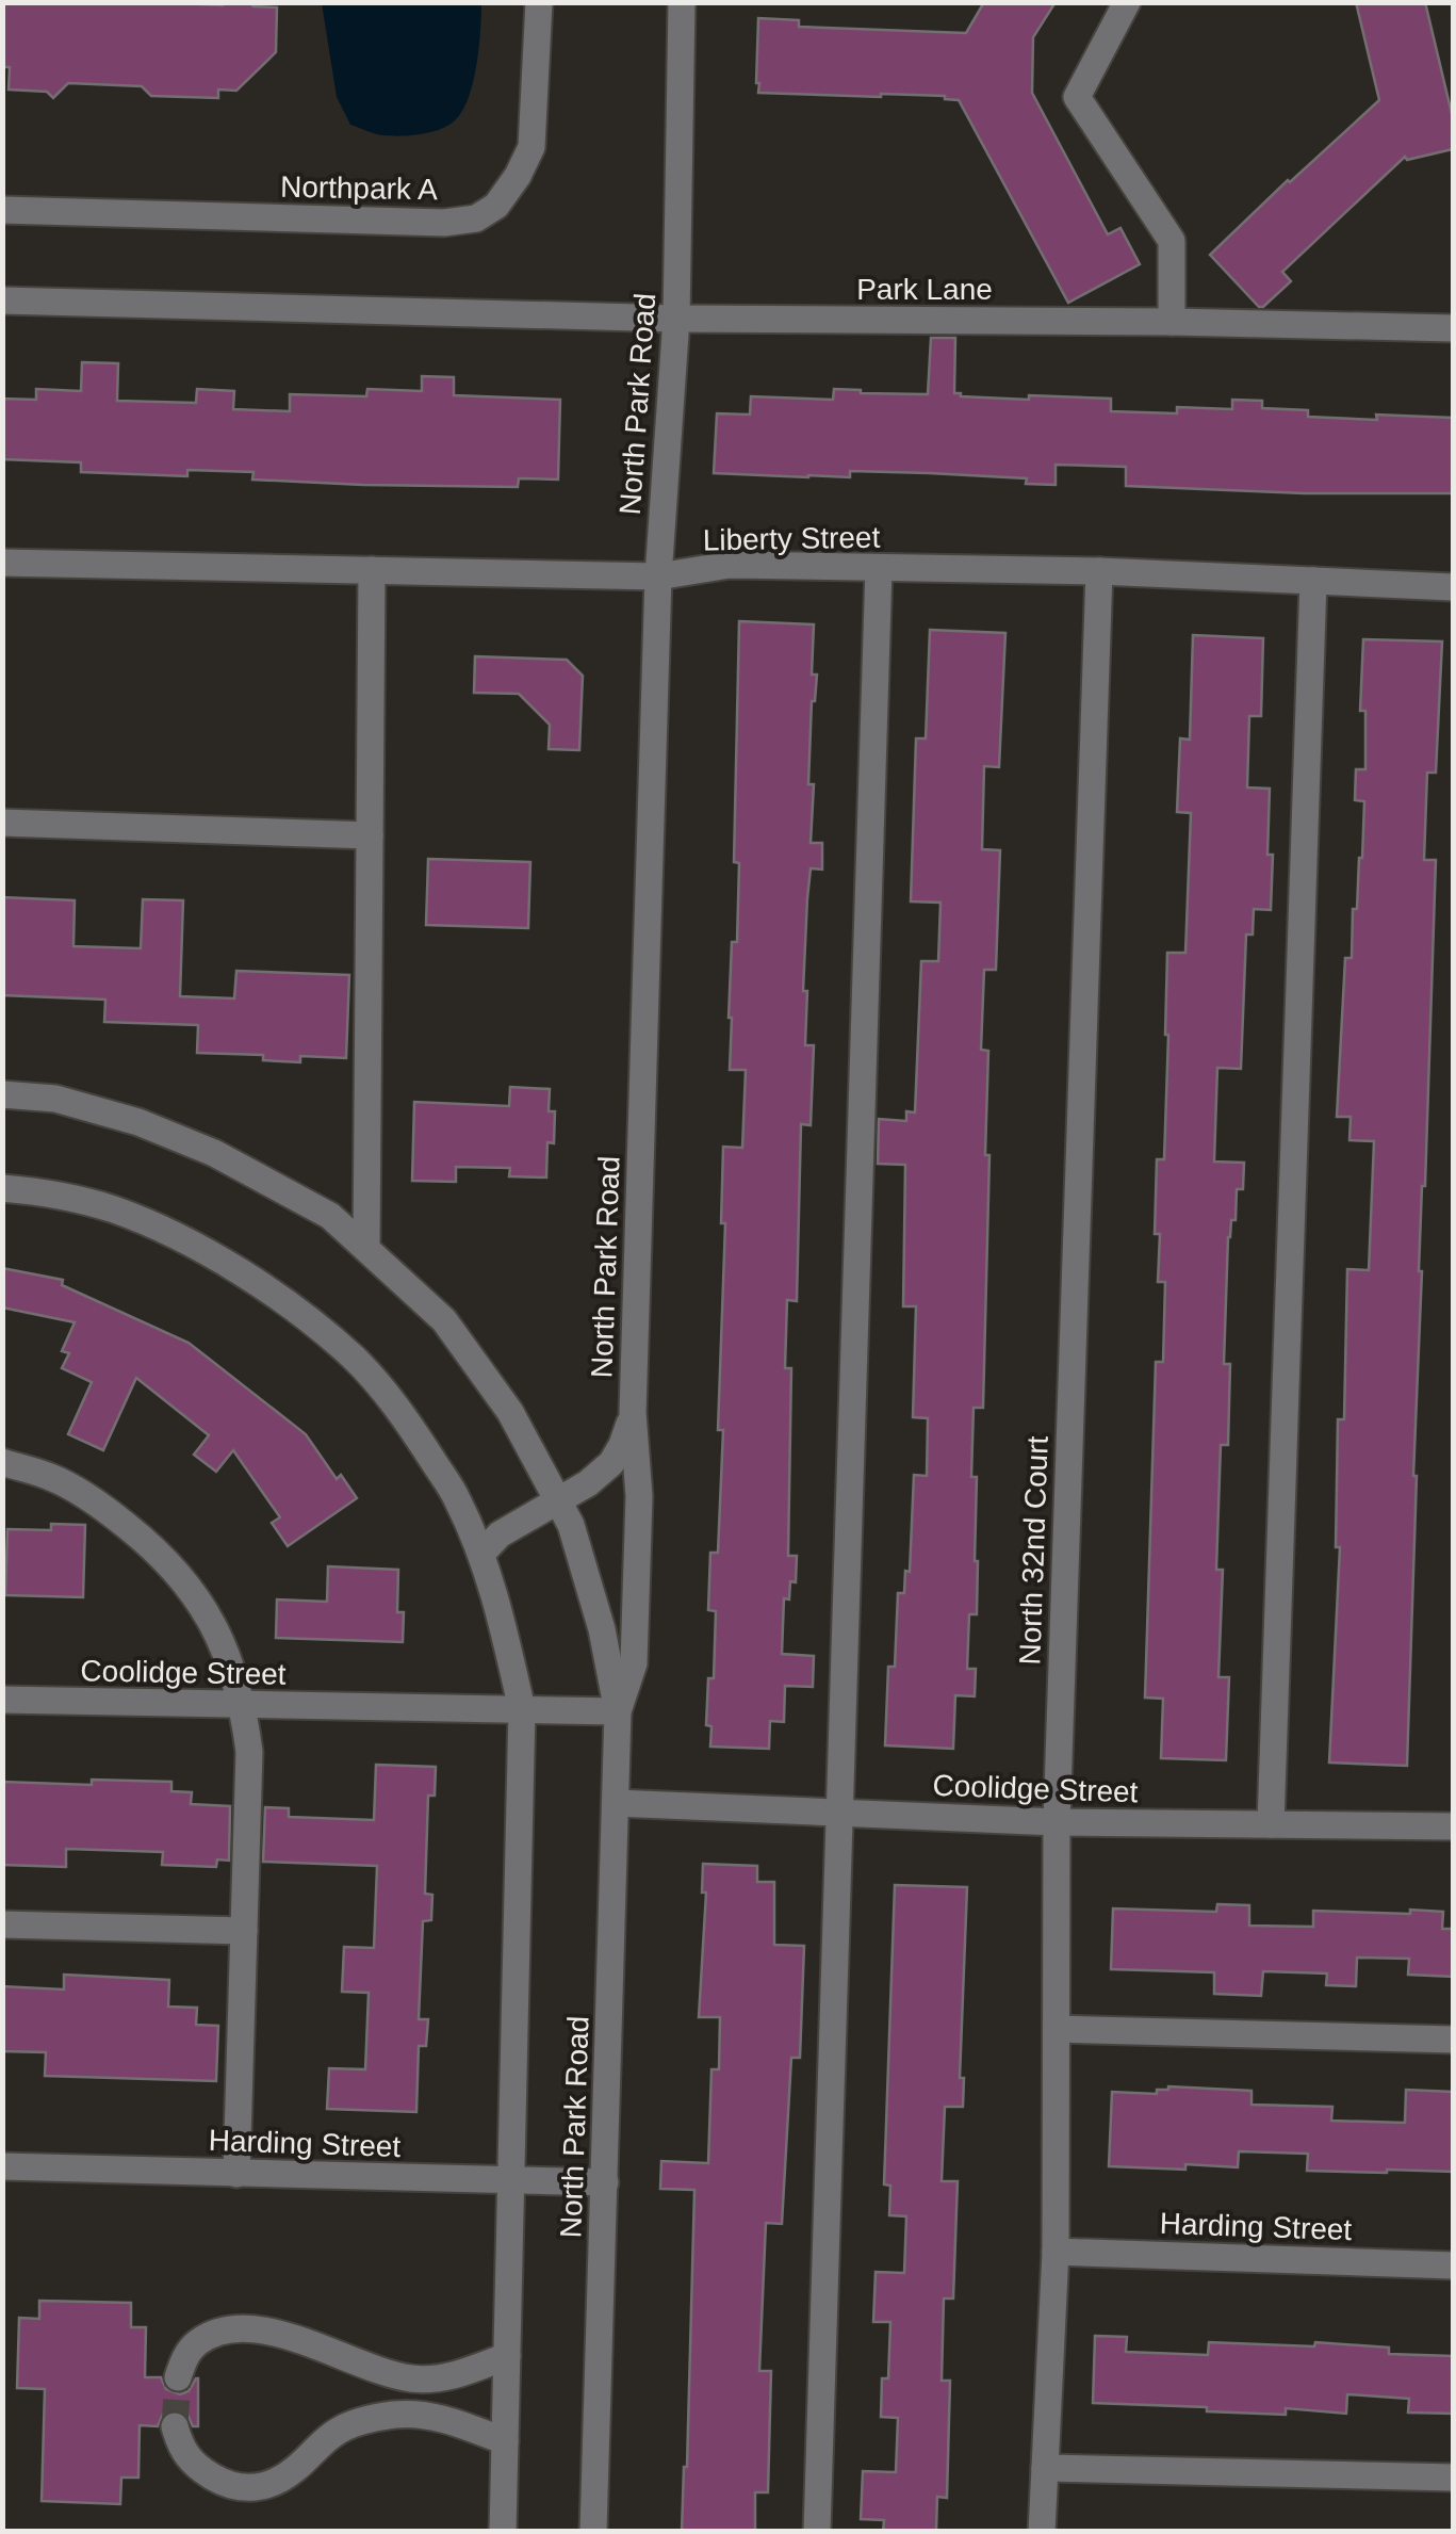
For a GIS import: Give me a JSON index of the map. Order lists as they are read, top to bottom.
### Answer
{
  "streets": {
    "street": [
      "Northpark A",
      "Park Lane",
      "North Park Road",
      "Liberty Street",
      "North 32nd Court",
      "Coolidge Street",
      "Harding Street"
    ]
  },
  "crossings": [
    ["Park Lane", "North Park Road"],
    ["North Park Road", "Liberty Street"],
    ["North Park Road", "Coolidge Street"],
    ["North Park Road", "Harding Street"],
    ["Liberty Street", "North 32nd Court"],
    ["North 32nd Court", "Coolidge Street"],
    ["North 32nd Court", "Harding Street"]
  ]
}
